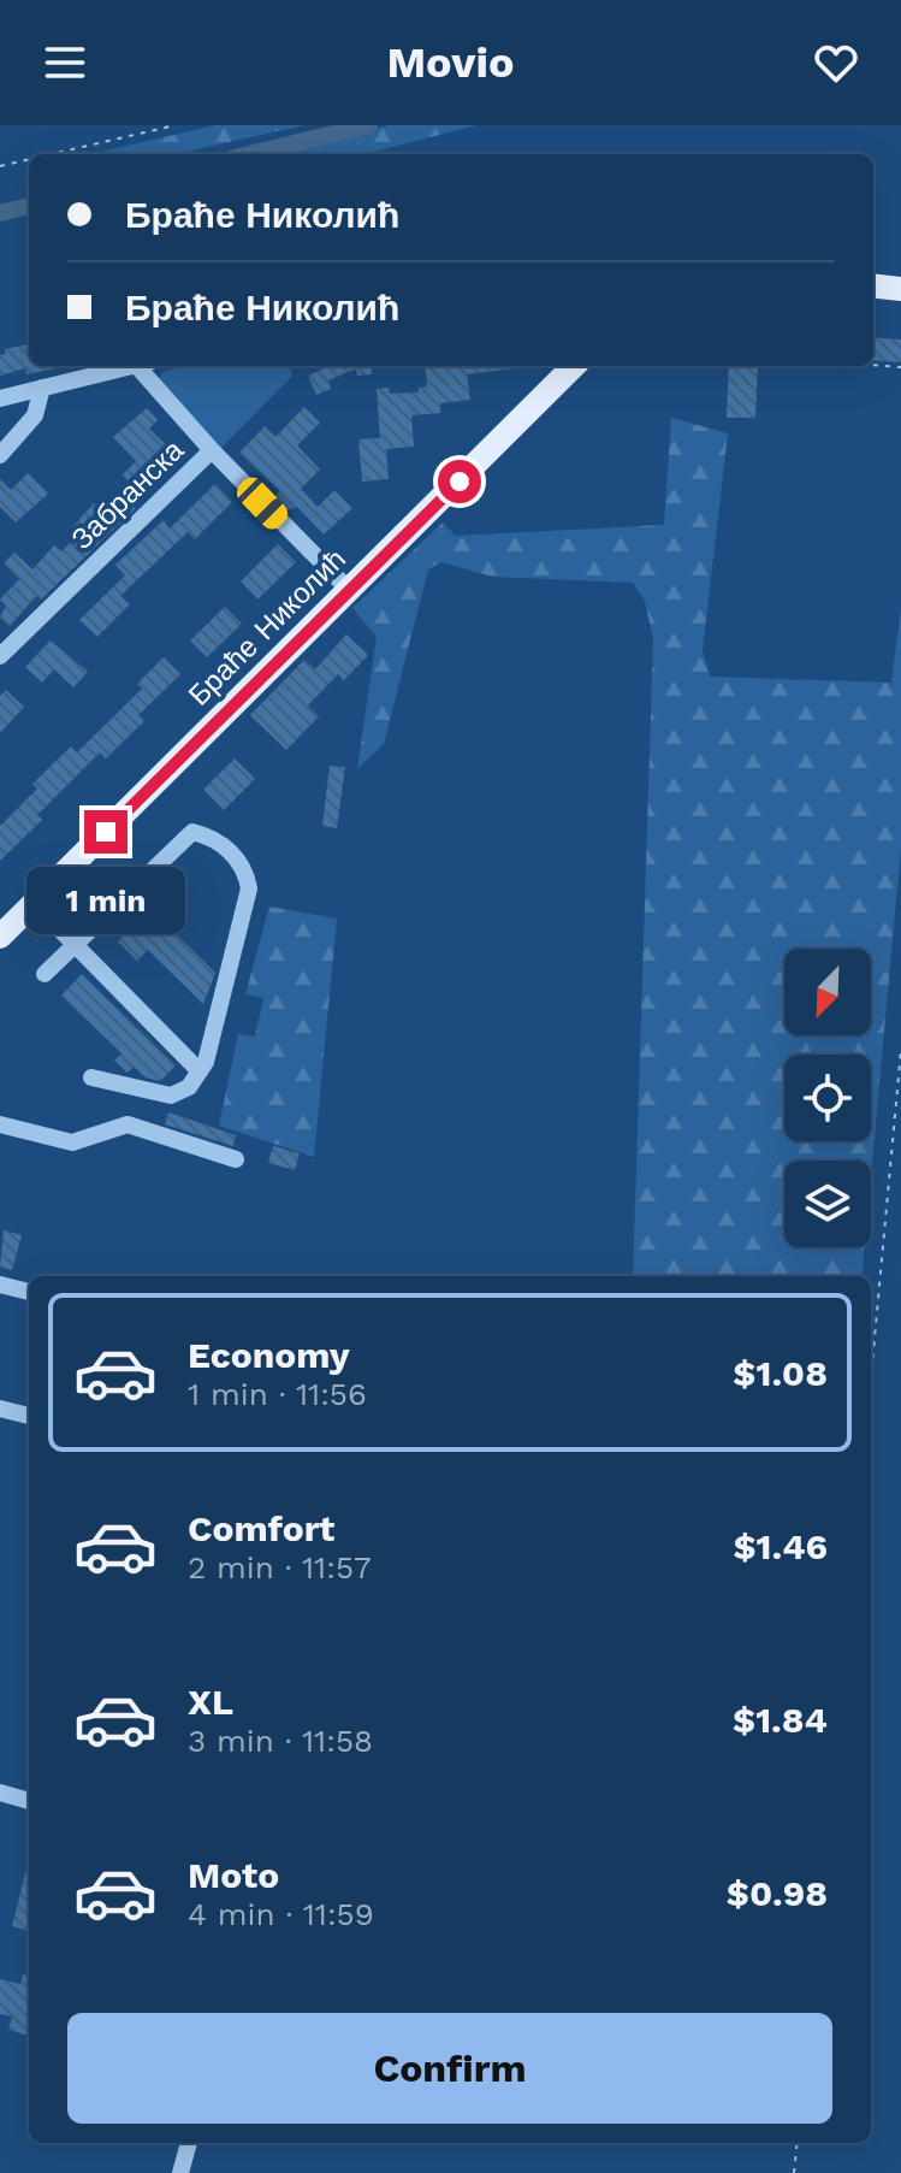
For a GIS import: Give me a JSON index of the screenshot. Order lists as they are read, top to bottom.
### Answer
{
  "streets": {
    "main road": ["Браће Николић"],
    "street": ["Забранска"]
  },
  "north": "bottom left",
  "page": {
    "header": "Movio",
    "banner": ["Браће Николић", "Браће Николић"],
    "bubble": "1 min",
    "list": [
      {
        "name": "Economy",
        "note": "1 min · 11:56",
        "value": "$1.08"
      },
      {
        "name": "Comfort",
        "note": "2 min · 11:57",
        "value": "$1.46"
      },
      {
        "name": "XL",
        "note": "3 min · 11:58",
        "value": "$1.84"
      },
      {
        "name": "Moto",
        "note": "4 min · 11:59",
        "value": "$0.98"
      }
    ],
    "buttons": "Confirm"
  }
}
